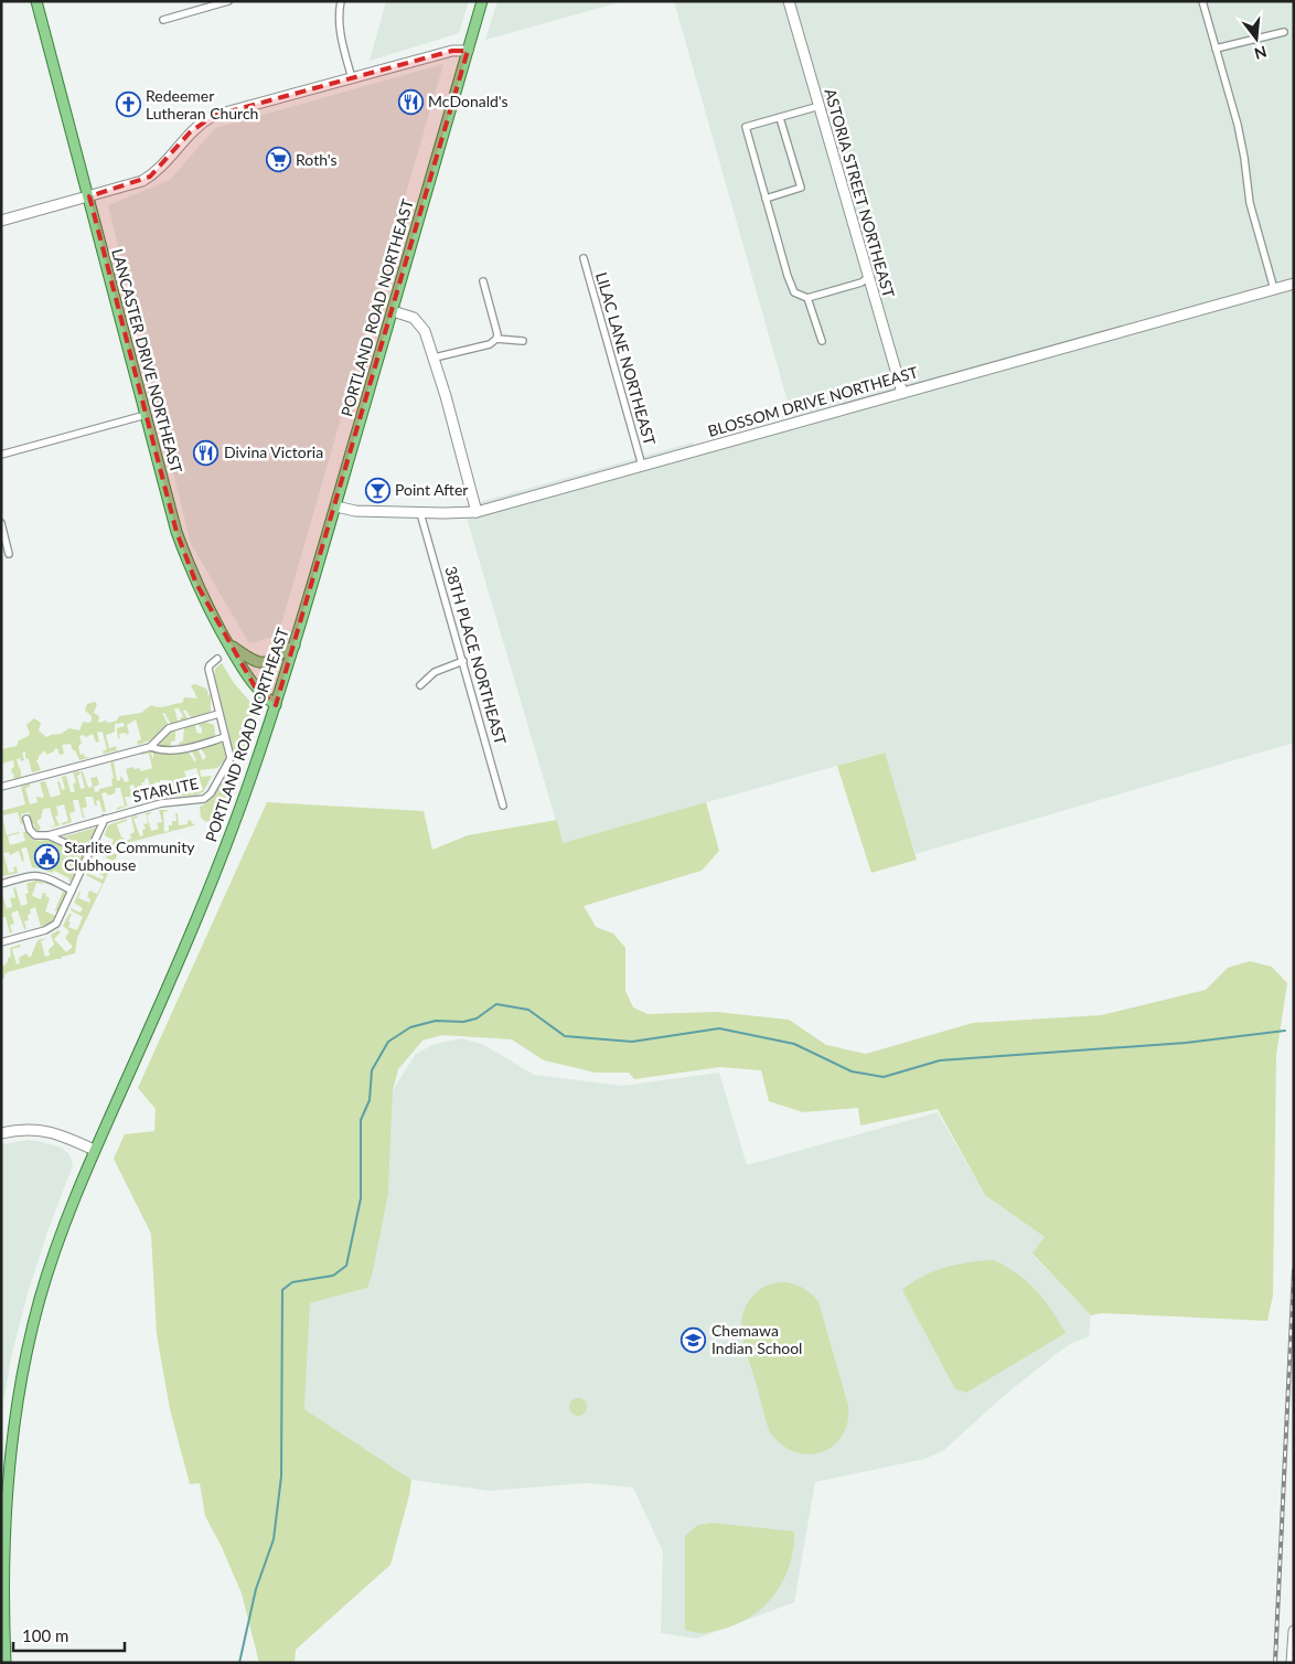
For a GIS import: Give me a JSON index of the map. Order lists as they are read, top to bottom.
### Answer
{
  "streets": {
    "main road": ["PORTLAND ROAD NORTHEAST", "LANCASTER DRIVE NORTHEAST"],
    "street": [
      "ASTORIA STREET NORTHEAST",
      "LILAC LANE NORTHEAST",
      "BLOSSOM DRIVE NORTHEAST",
      "38TH PLACE NORTHEAST",
      "STARLITE"
    ]
  },
  "crossings": [
    ["ASTORIA STREET NORTHEAST", "BLOSSOM DRIVE NORTHEAST"],
    ["PORTLAND ROAD NORTHEAST", "LANCASTER DRIVE NORTHEAST"],
    ["PORTLAND ROAD NORTHEAST", "BLOSSOM DRIVE NORTHEAST"],
    ["LILAC LANE NORTHEAST", "BLOSSOM DRIVE NORTHEAST"],
    ["BLOSSOM DRIVE NORTHEAST", "38TH PLACE NORTHEAST"]
  ],
  "places": {
    "restaurant": ["McDonald's", "Divina Victoria"],
    "church": ["Redeemer Lutheran Church"],
    "supermarket": ["Roth's"],
    "bar": ["Point After"],
    "public building": ["Starlite Community Clubhouse"],
    "school or university": ["Chemawa Indian School"]
  },
  "scale_bar": "100 m",
  "north": "bottom"
}
